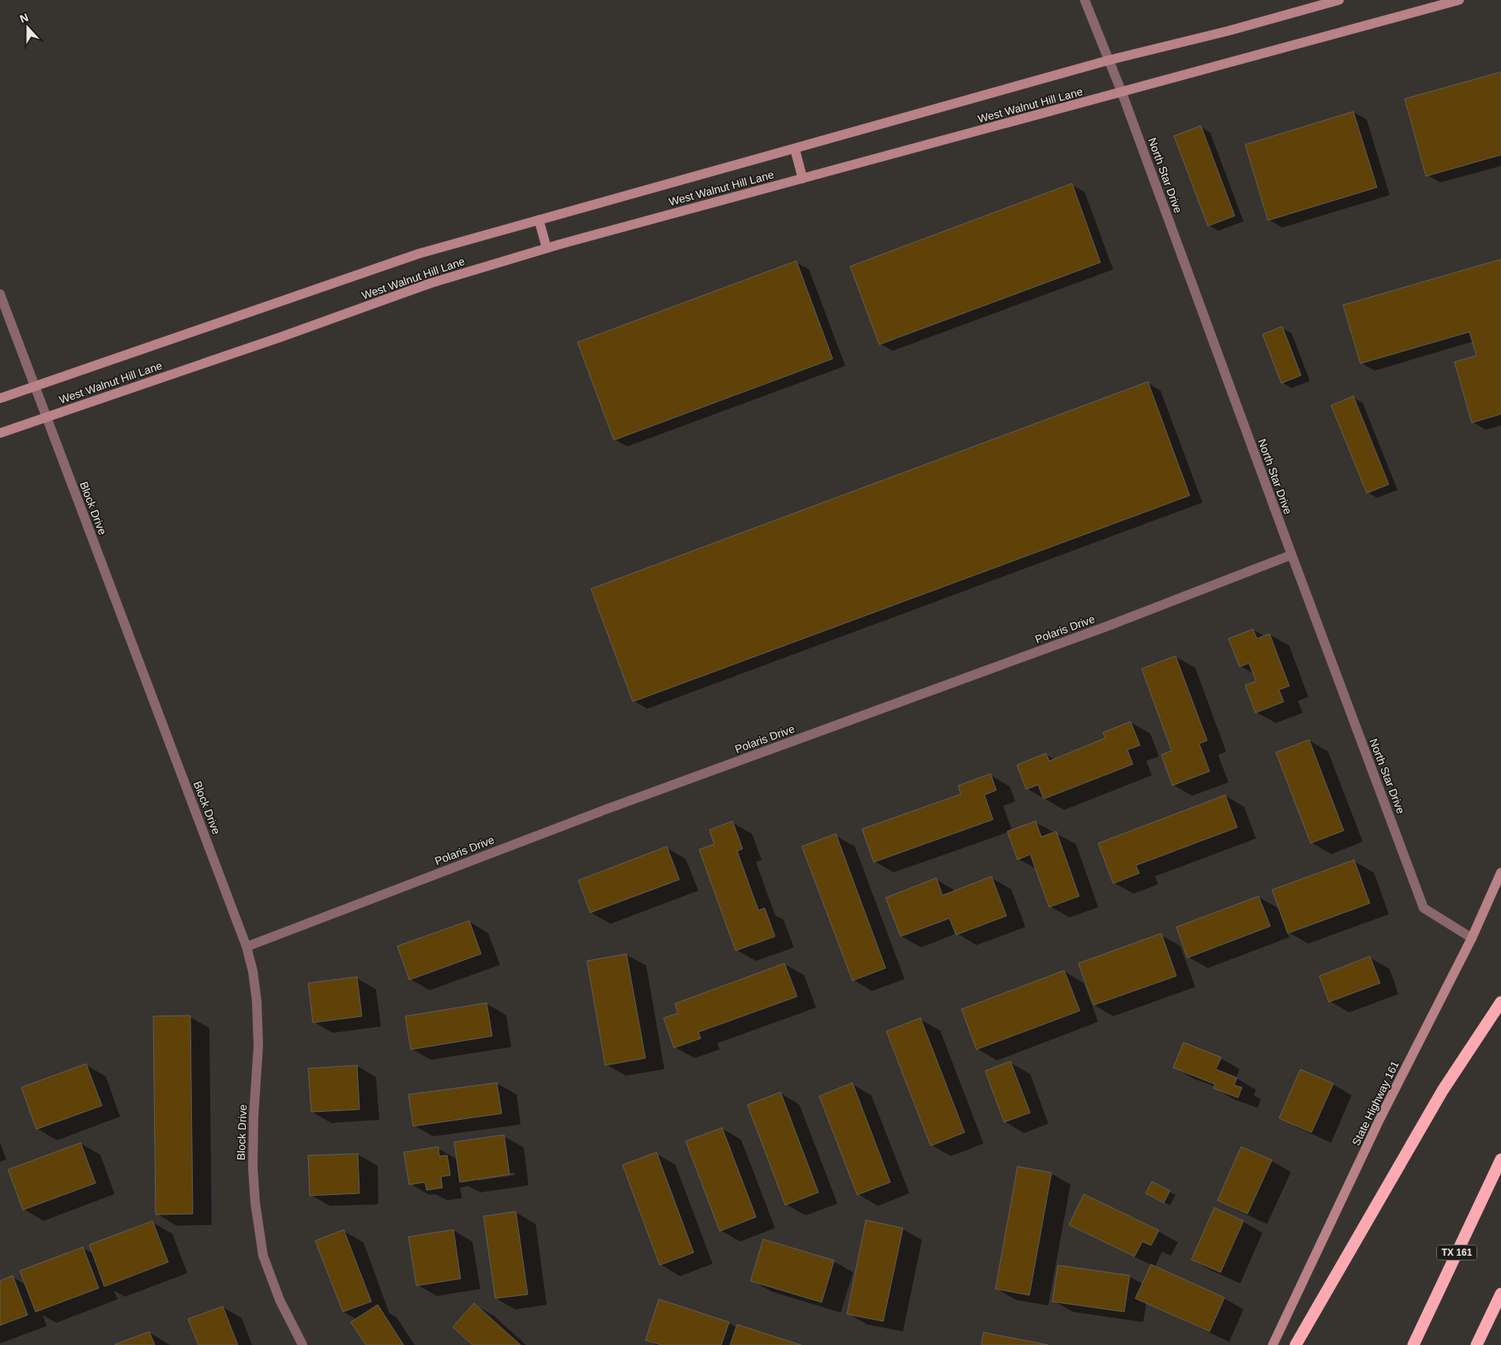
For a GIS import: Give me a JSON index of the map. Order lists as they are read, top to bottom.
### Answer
{
  "streets": {
    "highway": ["TX 161"],
    "main road": ["West Walnut Hill Lane", "State Highway 161"],
    "street": ["North Star Drive", "Block Drive", "Polaris Drive"]
  },
  "crossings": [
    ["West Walnut Hill Lane", "North Star Drive"],
    ["West Walnut Hill Lane", "Block Drive"],
    ["North Star Drive", "Polaris Drive"],
    ["North Star Drive", "State Highway 161"],
    ["Block Drive", "Polaris Drive"]
  ],
  "north": "top"
}
